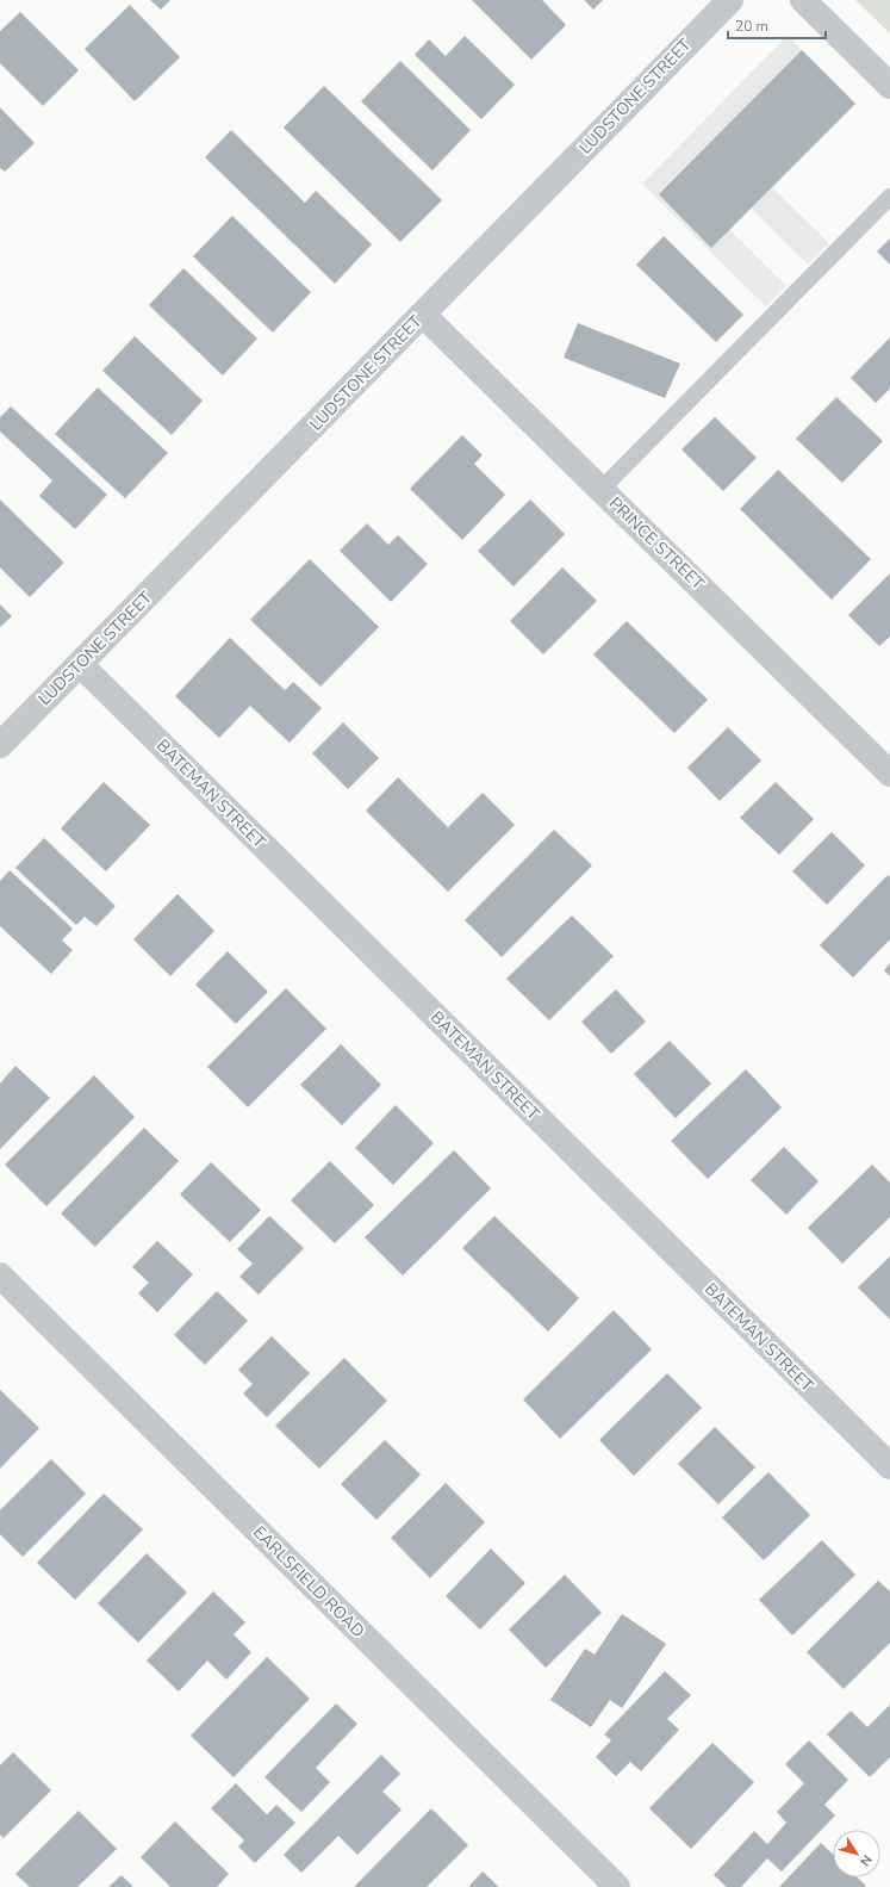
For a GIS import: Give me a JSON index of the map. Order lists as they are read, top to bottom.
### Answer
{
  "streets": {
    "street": [
      "LUDSTONE STREET",
      "PRINCE STREET",
      "BATEMAN STREET",
      "EARLSFIELD ROAD"
    ]
  },
  "crossings": [
    ["LUDSTONE STREET", "PRINCE STREET"],
    ["LUDSTONE STREET", "BATEMAN STREET"]
  ],
  "scale_bar": "20 m",
  "north": "bottom right"
}
